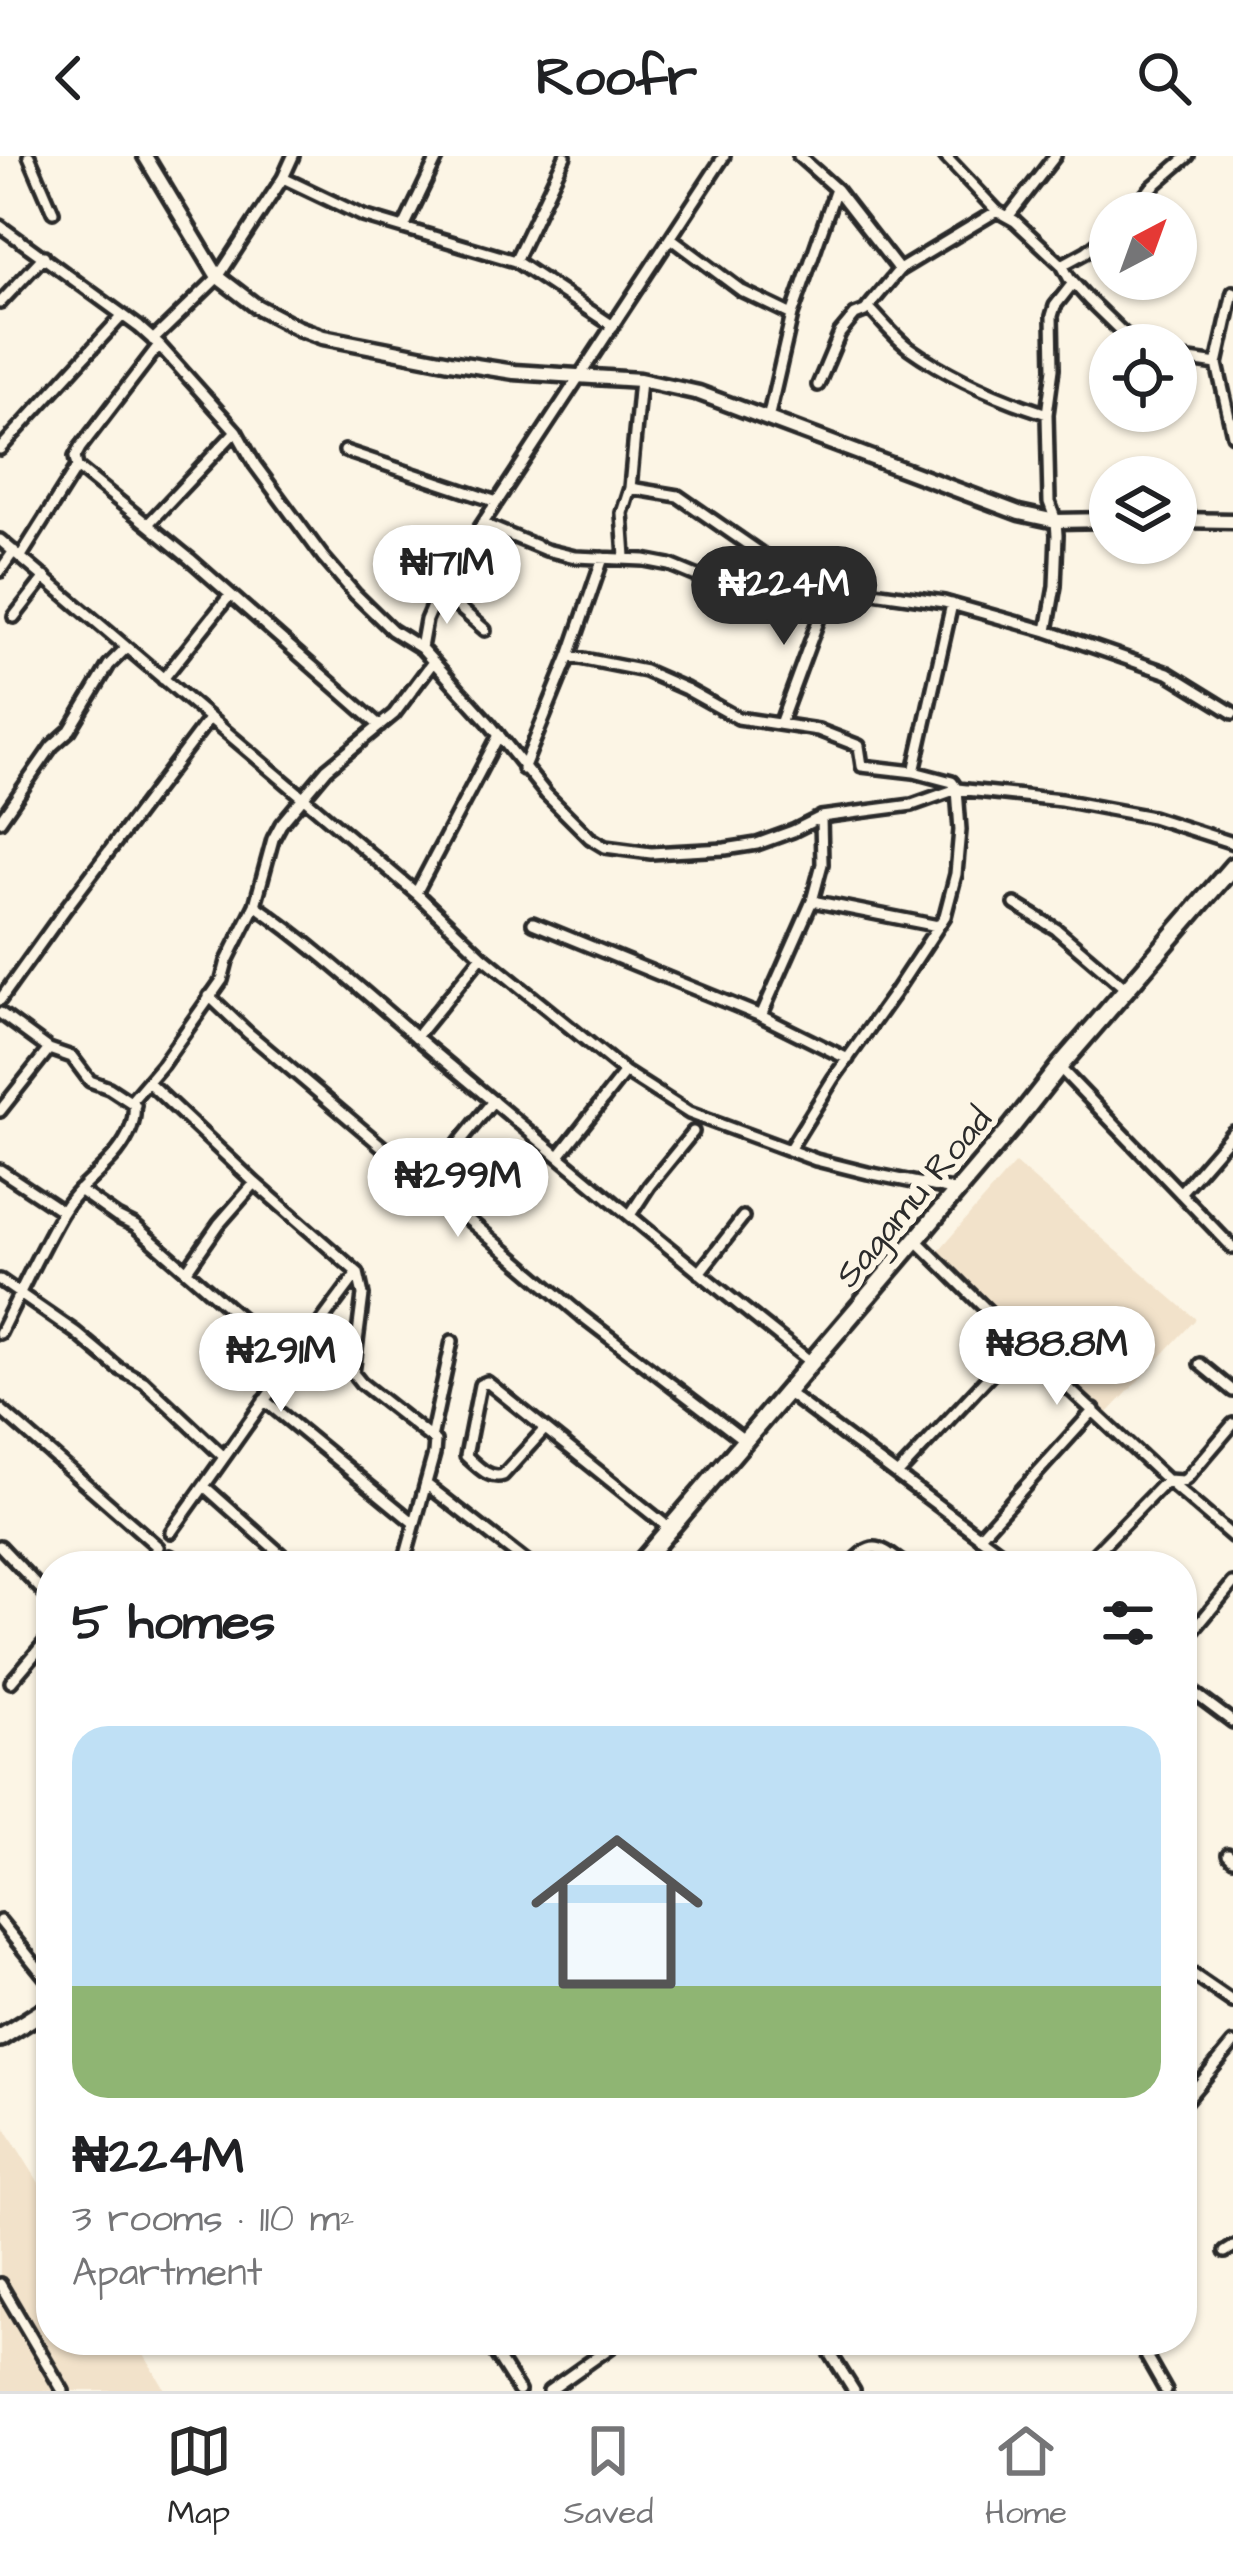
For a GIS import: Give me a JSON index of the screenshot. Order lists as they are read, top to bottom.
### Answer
{
  "streets": {
    "highway": ["Sagamu Road"]
  },
  "north": "top right",
  "page": {
    "header": "Roofr",
    "price": [
      "₦171M",
      "₦224M",
      "₦299M",
      "₦88.8M",
      "₦291M"
    ],
    "heading": "5 homes",
    "list": [
      {
        "name": "₦224M",
        "note": "3 rooms · 110 m² · Apartment"
      }
    ],
    "tabs": ["Map", "Saved", "Home"]
  }
}
